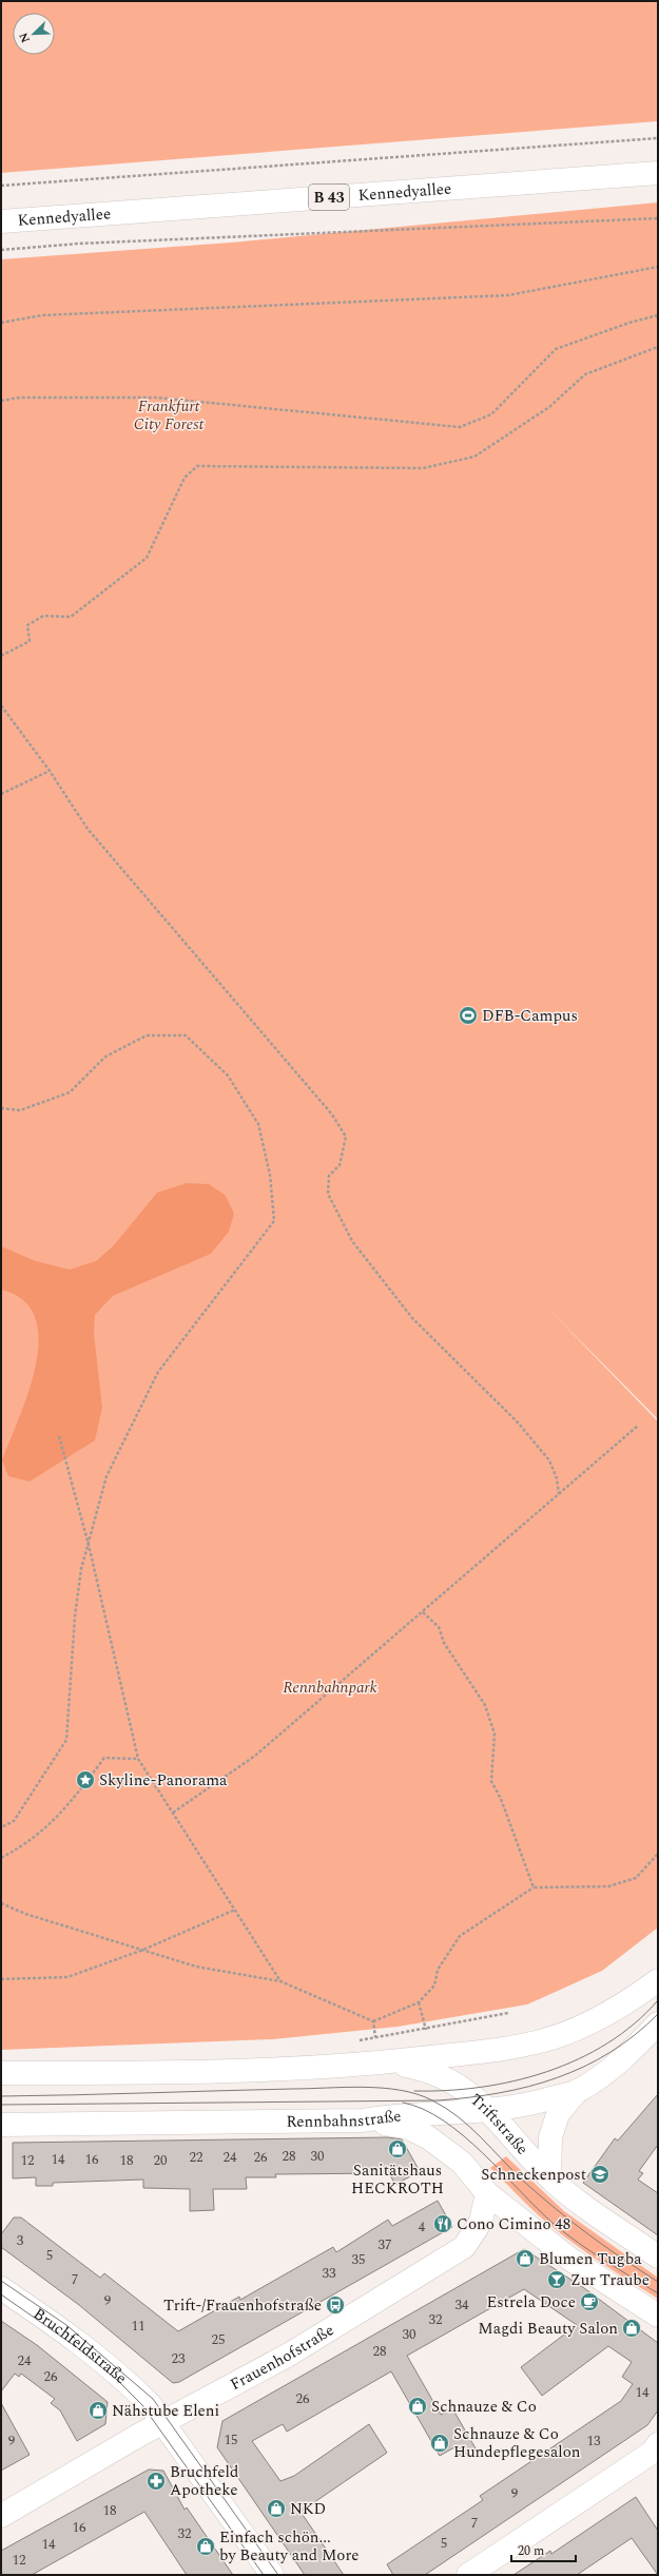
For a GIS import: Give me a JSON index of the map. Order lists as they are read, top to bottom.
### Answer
{
  "streets": {
    "main road": [
      "Kennedyallee",
      "B 43",
      "Rennbahnstraße",
      "Triftstraße",
      "Bruchfeldstraße",
      "Frauenhofstraße"
    ]
  },
  "crossings": [
    ["Rennbahnstraße", "Triftstraße"],
    ["Bruchfeldstraße", "Frauenhofstraße"]
  ],
  "parks": ["Frankfurt City Forest", "Rennbahnpark"],
  "places": {
    "sports": ["DFB-Campus"],
    "place": ["Skyline-Panorama"],
    "shop": [
      "Sanitätshaus HECKROTH",
      "Blumen Tugba",
      "Magdi Beauty Salon",
      "Schnauze & Co",
      "Nähstube Eleni",
      "Schnauze & Co Hundepflegesalon",
      "NKD",
      "Einfach schön... by Beauty and More"
    ],
    "school or university": ["Schneckenpost"],
    "restaurant": ["Cono Cimino 48"],
    "bar": ["Zur Traube"],
    "cafe": ["Estrela Doce"],
    "bus stop": ["Trift-/Frauenhofstraße"],
    "pharmacy": ["Bruchfeld Apotheke"]
  },
  "house_numbers": [
    "28",
    "30",
    "22",
    "24",
    "26",
    "14",
    "16",
    "12",
    "18",
    "20",
    "4",
    "3",
    "37",
    "5",
    "35",
    "33",
    "7",
    "9",
    "34",
    "32",
    "11",
    "30",
    "25",
    "28",
    "23",
    "24",
    "26",
    "14",
    "26",
    "15",
    "9",
    "13",
    "9",
    "18",
    "7",
    "16",
    "32",
    "5",
    "14",
    "12"
  ],
  "scale_bar": "20 m",
  "north": "bottom left"
}
